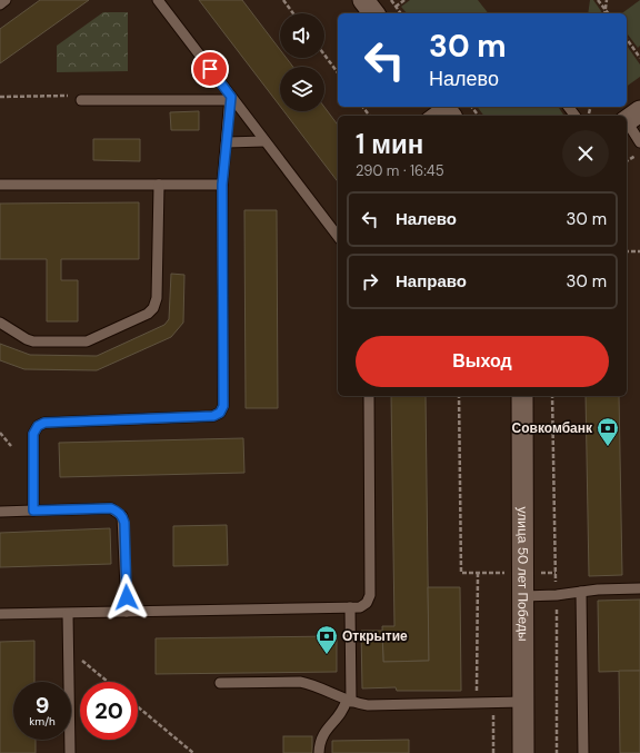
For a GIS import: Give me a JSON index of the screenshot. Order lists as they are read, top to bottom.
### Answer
{
  "streets": {
    "street": ["улица 50 лет Победы"]
  },
  "places": {
    "bank": ["Совкомбанк", "Открытие"]
  },
  "page": {
    "turn": ["30 m", "Налево"],
    "heading": ["1 мин", "290 m · 16:45"],
    "list": [
      {
        "name": "Налево",
        "value": "30 m"
      },
      {
        "name": "Направо",
        "value": "30 m"
      }
    ],
    "buttons": "Выход",
    "speed": "9 km/h",
    "limit": "20"
  }
}
